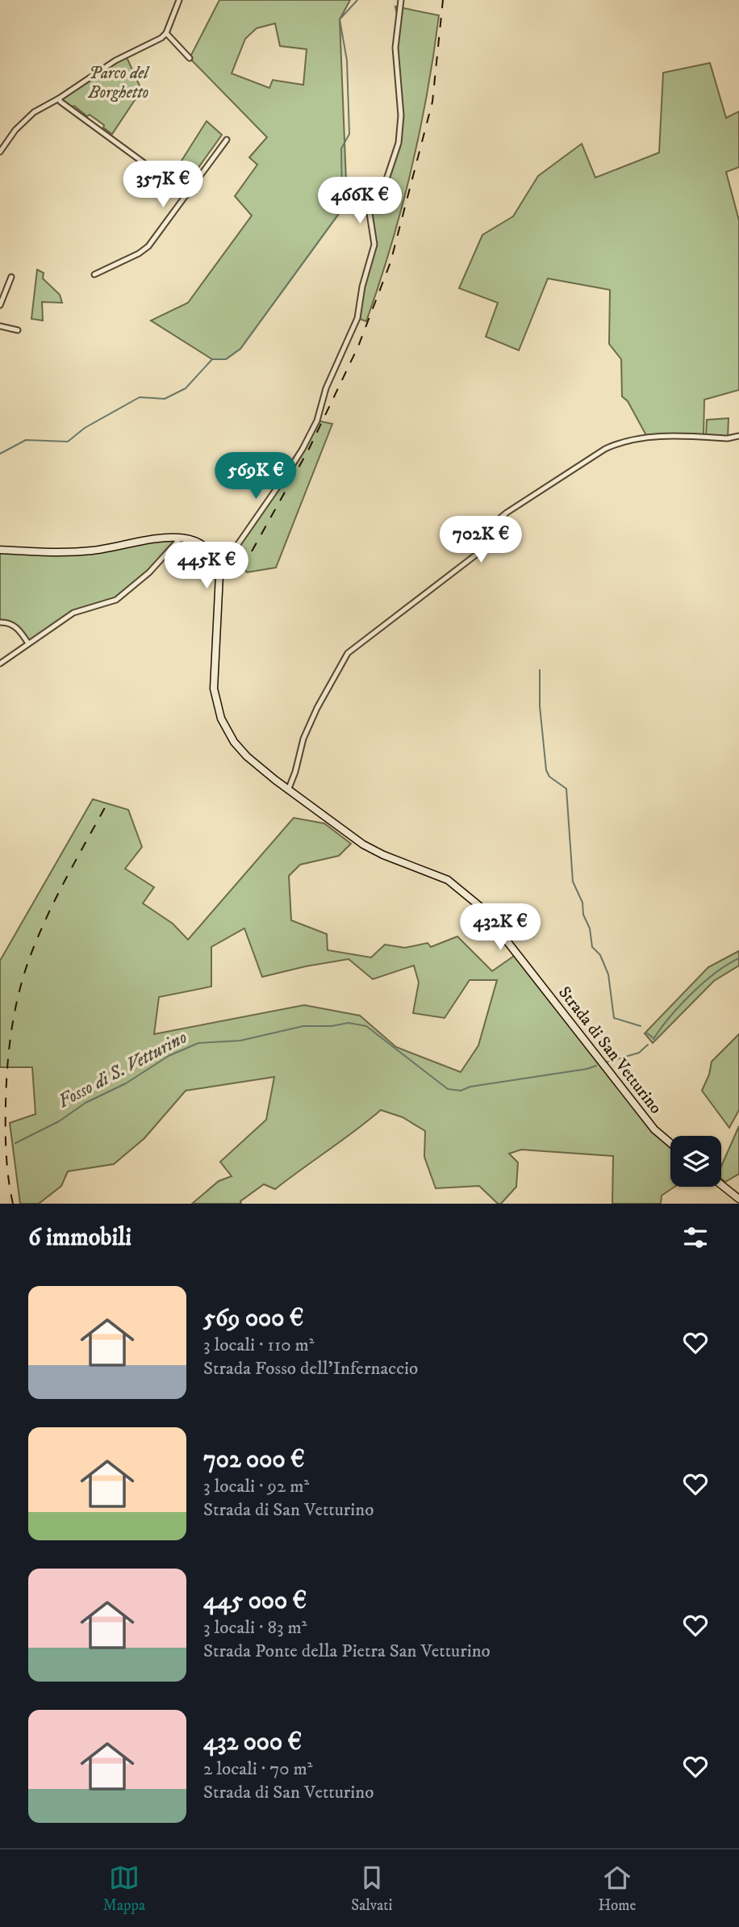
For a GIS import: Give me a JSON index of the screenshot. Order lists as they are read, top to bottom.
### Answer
{
  "streets": {
    "street": ["Strada di San Vetturino"]
  },
  "water": ["Fosso di S. Vetturino"],
  "parks": ["Parco del Borghetto"],
  "page": {
    "price": [
      "357K €",
      "466K €",
      "569K €",
      "702K €",
      "445K €",
      "432K €"
    ],
    "heading": "6 immobili",
    "list": [
      {
        "name": "569 000 €",
        "note": "3 locali · 110 m² · Strada Fosso dell'Infernaccio"
      },
      {
        "name": "702 000 €",
        "note": "3 locali · 92 m² · Strada di San Vetturino"
      },
      {
        "name": "445 000 €",
        "note": "3 locali · 83 m² · Strada Ponte della Pietra San Vetturino"
      },
      {
        "name": "432 000 €",
        "note": "2 locali · 70 m² · Strada di San Vetturino"
      }
    ],
    "tabs": ["Mappa", "Salvati", "Home"]
  }
}
